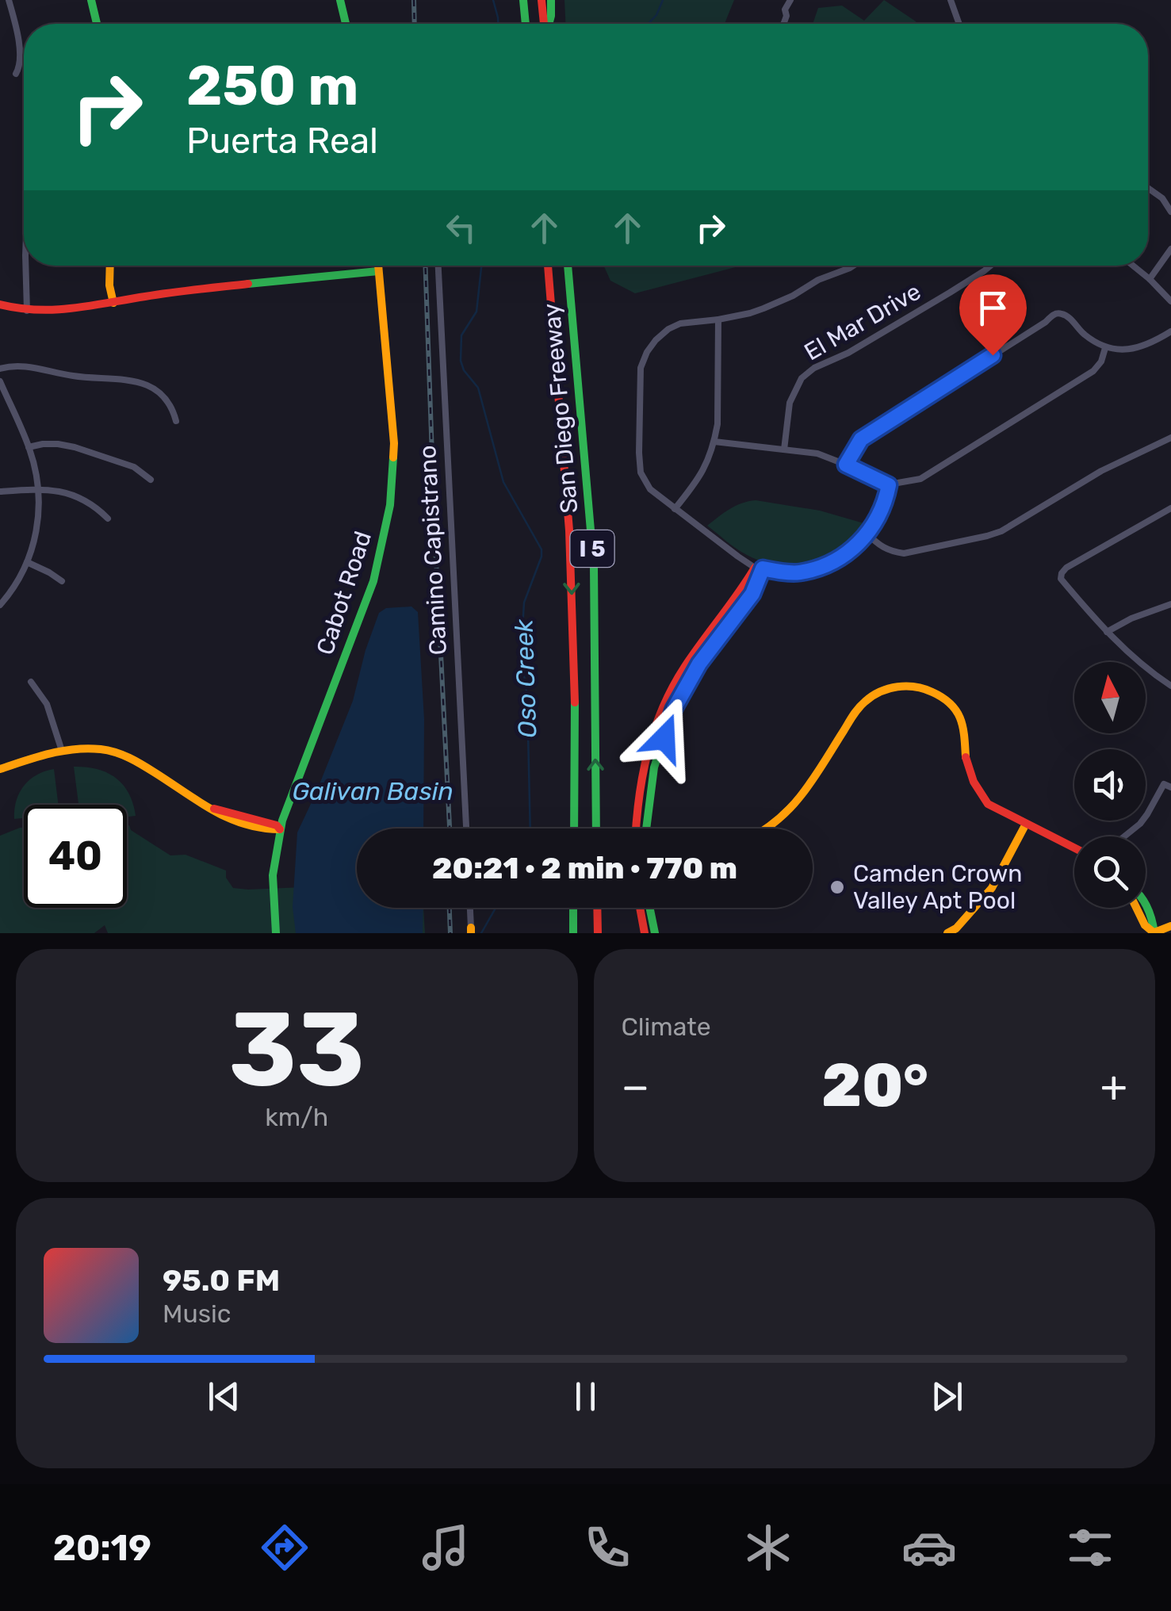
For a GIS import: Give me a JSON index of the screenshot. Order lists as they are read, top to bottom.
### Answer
{
  "streets": {
    "main road": ["San Diego Freeway", "I 5", "Cabot Road"],
    "street": ["El Mar Drive", "Camino Capistrano"]
  },
  "water": ["Oso Creek", "Galivan Basin"],
  "places": ["Camden Crown Valley Apt Pool"],
  "north": "top",
  "page": {
    "turn": ["250 m", "Puerta Real"],
    "limit": "40",
    "trip": "20:21 · 2 min · 770 m",
    "tile": [
      ["33", "km/h"],
      "Climate"
    ],
    "heat": ["−", "20°", "+"],
    "song": ["95.0 FM", "Music"],
    "tabs": "20:19"
  }
}
